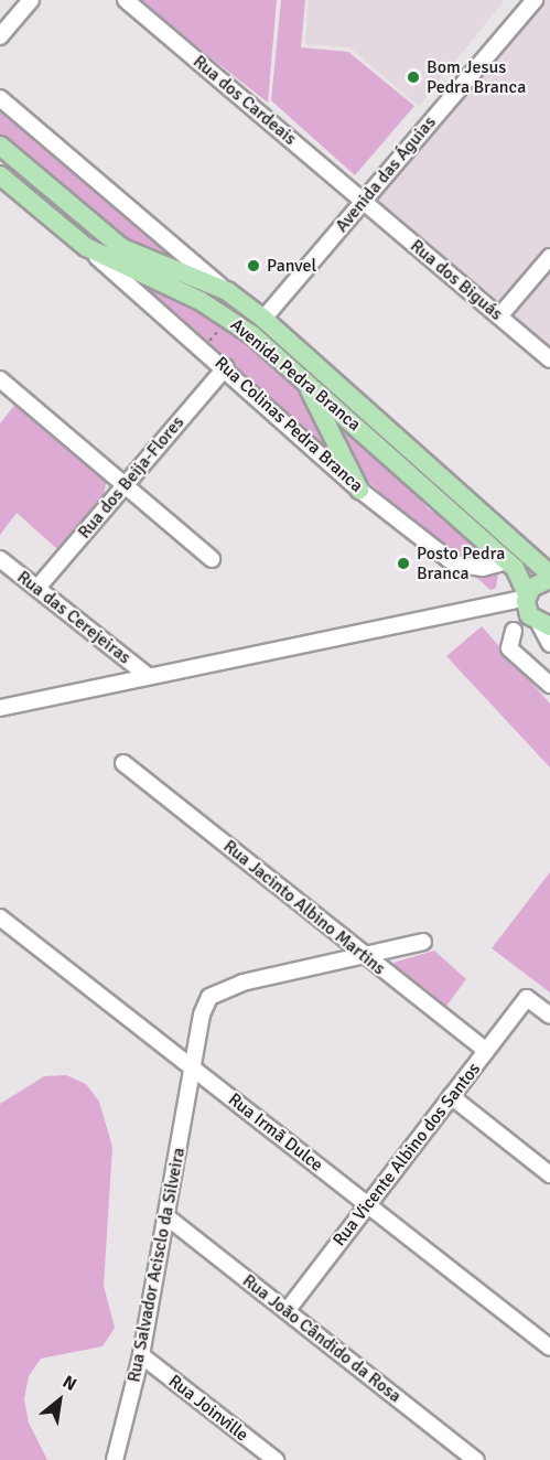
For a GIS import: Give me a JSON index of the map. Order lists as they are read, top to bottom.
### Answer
{
  "streets": {
    "main road": ["Avenida Pedra Branca"],
    "street": [
      "Rua dos Cardeais",
      "Avenida das Águias",
      "Rua dos Biguás",
      "Rua Colinas Pedra Branca",
      "Rua dos Beija-Flores",
      "Rua das Cerejeiras",
      "Rua Jacinto Albino Martins",
      "Rua Irmã Dulce",
      "Rua Vicente Albino dos Santos",
      "Rua Salvador Acisclo da Silveira",
      "Rua João Cândido da Rosa",
      "Rua Joinville"
    ]
  },
  "crossings": [
    ["Rua dos Cardeais", "Avenida das Águias"],
    ["Rua dos Cardeais", "Rua dos Biguás"],
    ["Avenida das Águias", "Rua dos Biguás"],
    ["Avenida das Águias", "Avenida Pedra Branca"],
    ["Avenida Pedra Branca", "Rua Colinas Pedra Branca"],
    ["Rua Colinas Pedra Branca", "Rua dos Beija-Flores"],
    ["Rua dos Beija-Flores", "Rua das Cerejeiras"],
    ["Rua Jacinto Albino Martins", "Rua Vicente Albino dos Santos"],
    ["Rua Jacinto Albino Martins", "Rua Salvador Acisclo da Silveira"],
    ["Rua Irmã Dulce", "Rua Vicente Albino dos Santos"],
    ["Rua Irmã Dulce", "Rua Salvador Acisclo da Silveira"],
    ["Rua Vicente Albino dos Santos", "Rua João Cândido da Rosa"],
    ["Rua Salvador Acisclo da Silveira", "Rua João Cândido da Rosa"],
    ["Rua Salvador Acisclo da Silveira", "Rua Joinville"]
  ],
  "places": ["Bom Jesus Pedra Branca", "Panvel", "Posto Pedra Branca"],
  "north": "top right"
}
